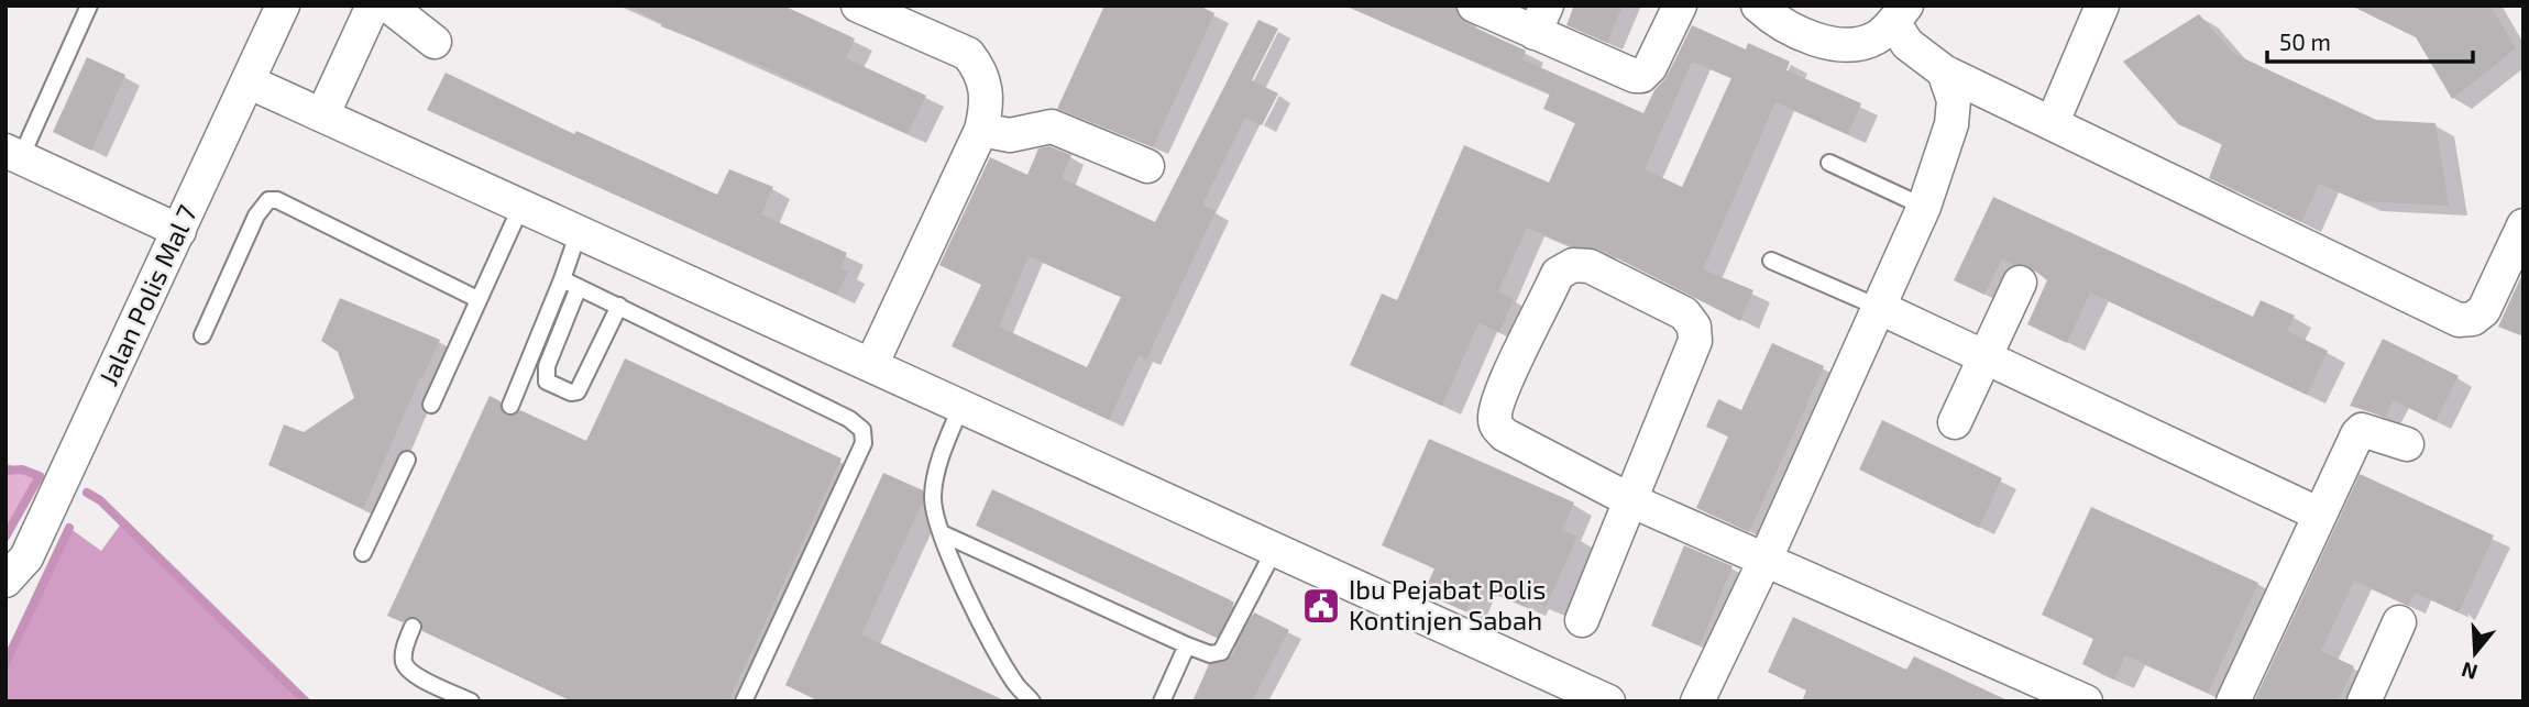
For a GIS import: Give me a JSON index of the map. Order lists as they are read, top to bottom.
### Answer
{
  "streets": {
    "street": ["Jalan Polis Mal 7"]
  },
  "places": {
    "public building": ["Ibu Pejabat Polis Kontinjen Sabah"]
  },
  "scale_bar": "50 m",
  "north": "bottom"
}
